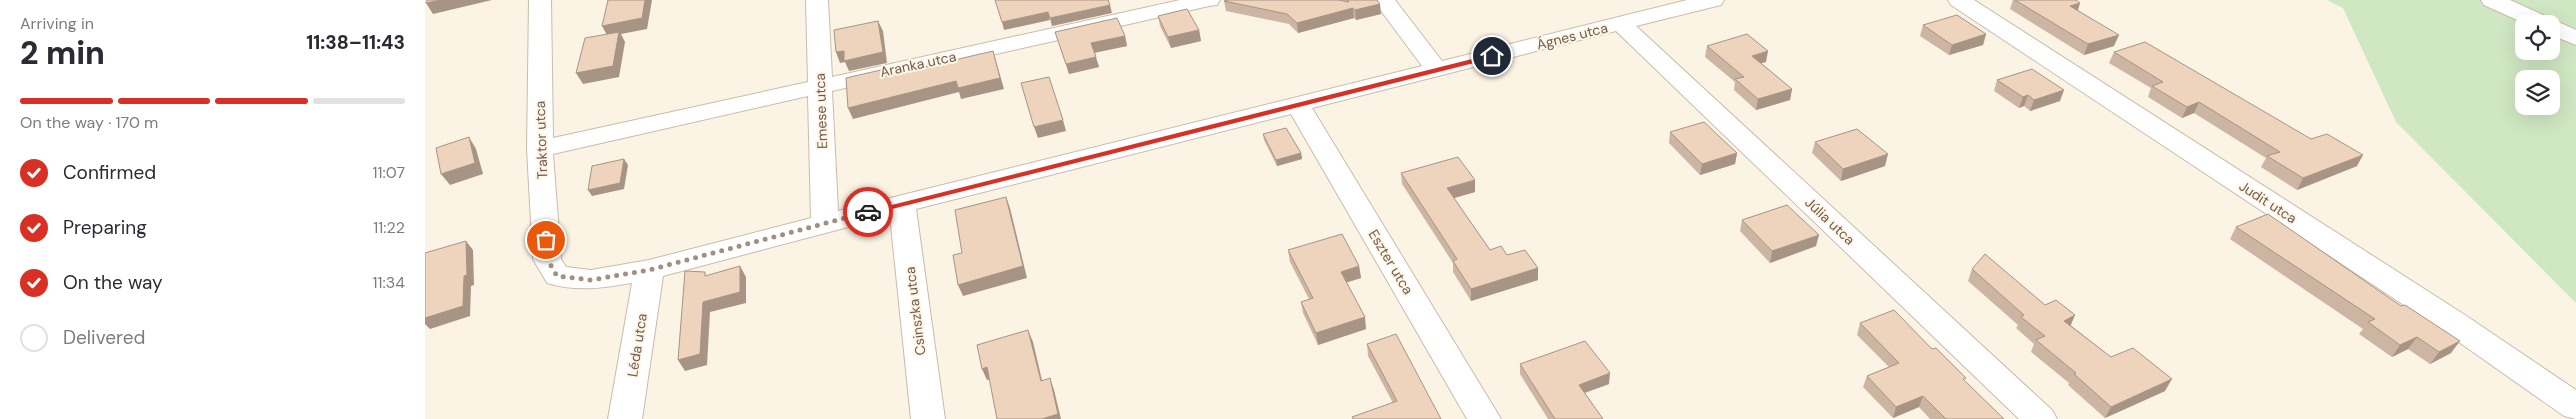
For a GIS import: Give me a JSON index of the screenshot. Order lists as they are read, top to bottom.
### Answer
{
  "streets": {
    "street": [
      "Ágnes utca",
      "Aranka utca",
      "Emese utca",
      "Traktor utca",
      "Judit utca",
      "Júlia utca",
      "Eszter utca",
      "Csinszka utca",
      "Léda utca"
    ]
  },
  "crossings": [
    ["Ágnes utca", "Emese utca"],
    ["Ágnes utca", "Traktor utca"],
    ["Ágnes utca", "Júlia utca"],
    ["Ágnes utca", "Eszter utca"],
    ["Ágnes utca", "Csinszka utca"],
    ["Ágnes utca", "Léda utca"],
    ["Aranka utca", "Emese utca"],
    ["Aranka utca", "Traktor utca"]
  ],
  "page": {
    "heading": ["2 min", "Arriving in", "11:38–11:43"],
    "bar": "On the way · 170 m",
    "list": [
      ["Confirmed", "11:07"],
      ["Preparing", "11:22"],
      ["On the way", "11:34"],
      "Delivered"
    ]
  }
}
